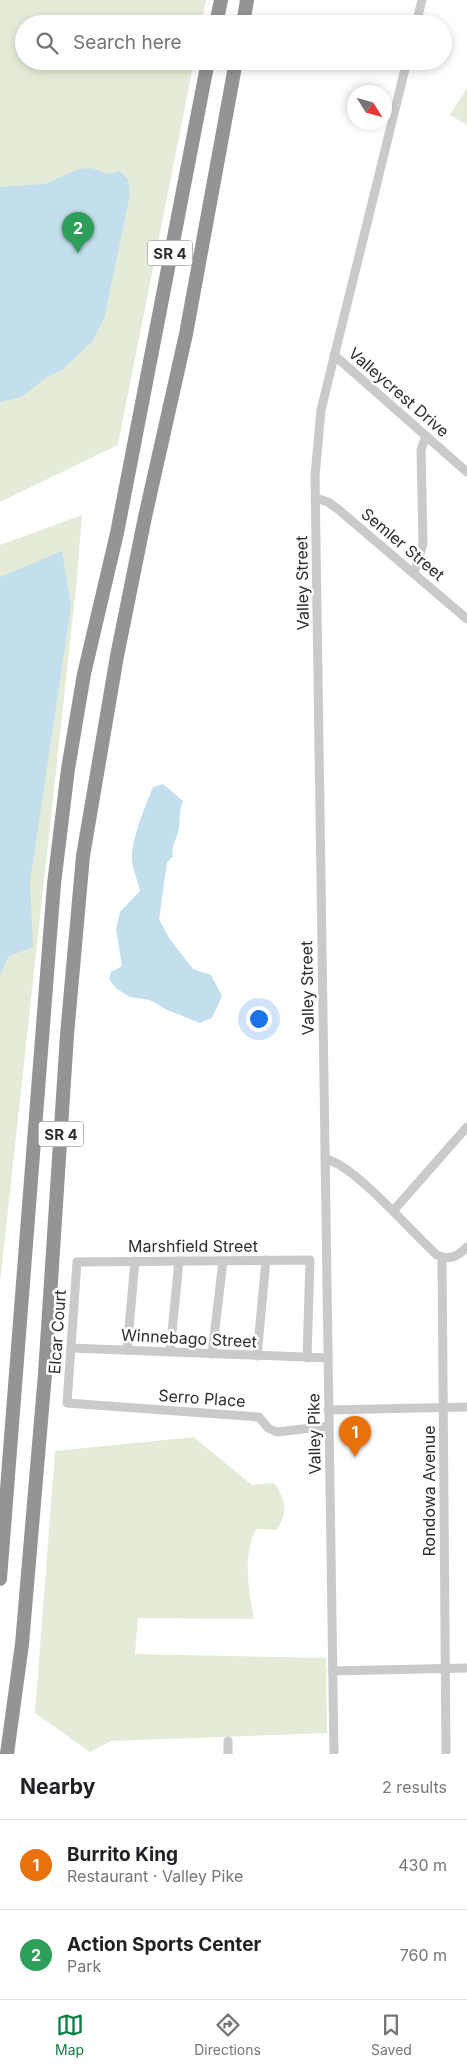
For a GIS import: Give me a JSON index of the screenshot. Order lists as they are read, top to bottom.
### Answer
{
  "streets": {
    "highway": ["SR 4"],
    "street": [
      "Valleycrest Drive",
      "Semler Street",
      "Valley Street",
      "Marshfield Street",
      "Elcar Court",
      "Winnebago Street",
      "Serro Place",
      "Valley Pike",
      "Rondowa Avenue"
    ]
  },
  "crossings": [
    ["Valleycrest Drive", "Valley Street"],
    ["Semler Street", "Valley Street"],
    ["Valley Street", "Valley Pike"],
    ["Marshfield Street", "Elcar Court"],
    ["Marshfield Street", "Winnebago Street"],
    ["Elcar Court", "Winnebago Street"],
    ["Elcar Court", "Serro Place"],
    ["Winnebago Street", "Valley Pike"],
    ["Serro Place", "Valley Pike"]
  ],
  "north": "bottom right",
  "page": {
    "search": "Search here",
    "pins": ["2", "1"],
    "heading": ["Nearby", "2 results"],
    "list": [
      {
        "mark": "1",
        "name": "Burrito King",
        "note": "Restaurant · Valley Pike",
        "value": "430 m"
      },
      {
        "mark": "2",
        "name": "Action Sports Center",
        "note": "Park",
        "value": "760 m"
      }
    ],
    "nav": ["Map", "Directions", "Saved"]
  }
}
